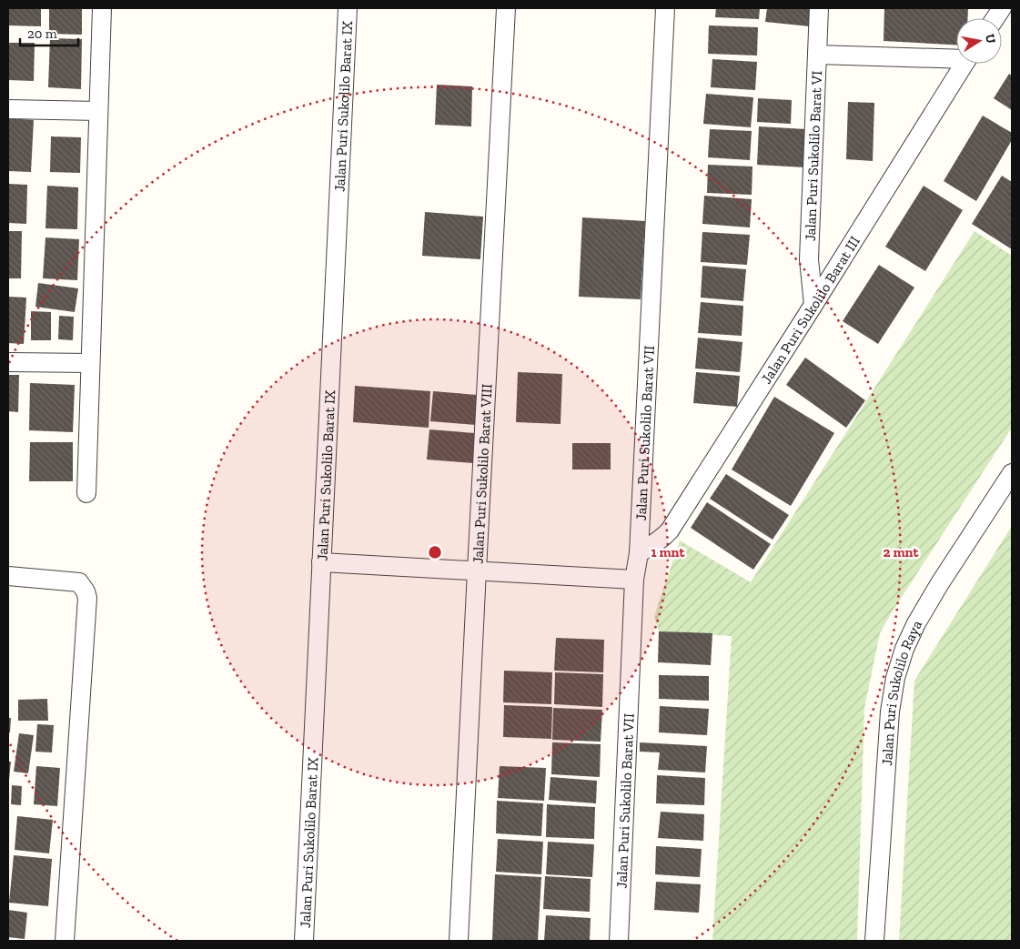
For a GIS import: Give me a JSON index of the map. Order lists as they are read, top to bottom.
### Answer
{
  "streets": {
    "street": [
      "Jalan Puri Sukolilo Barat IX",
      "Jalan Puri Sukolilo Barat VI",
      "Jalan Puri Sukolilo Barat III",
      "Jalan Puri Sukolilo Barat VII",
      "Jalan Puri Sukolilo Barat VIII",
      "Jalan Puri Sukolilo Raya"
    ]
  },
  "crossings": [
    ["Jalan Puri Sukolilo Barat VI", "Jalan Puri Sukolilo Barat III"],
    ["Jalan Puri Sukolilo Barat III", "Jalan Puri Sukolilo Barat VII"]
  ],
  "scale_bar": "20 m",
  "north": "right",
  "rings": ["1 mnt", "2 mnt"]
}
